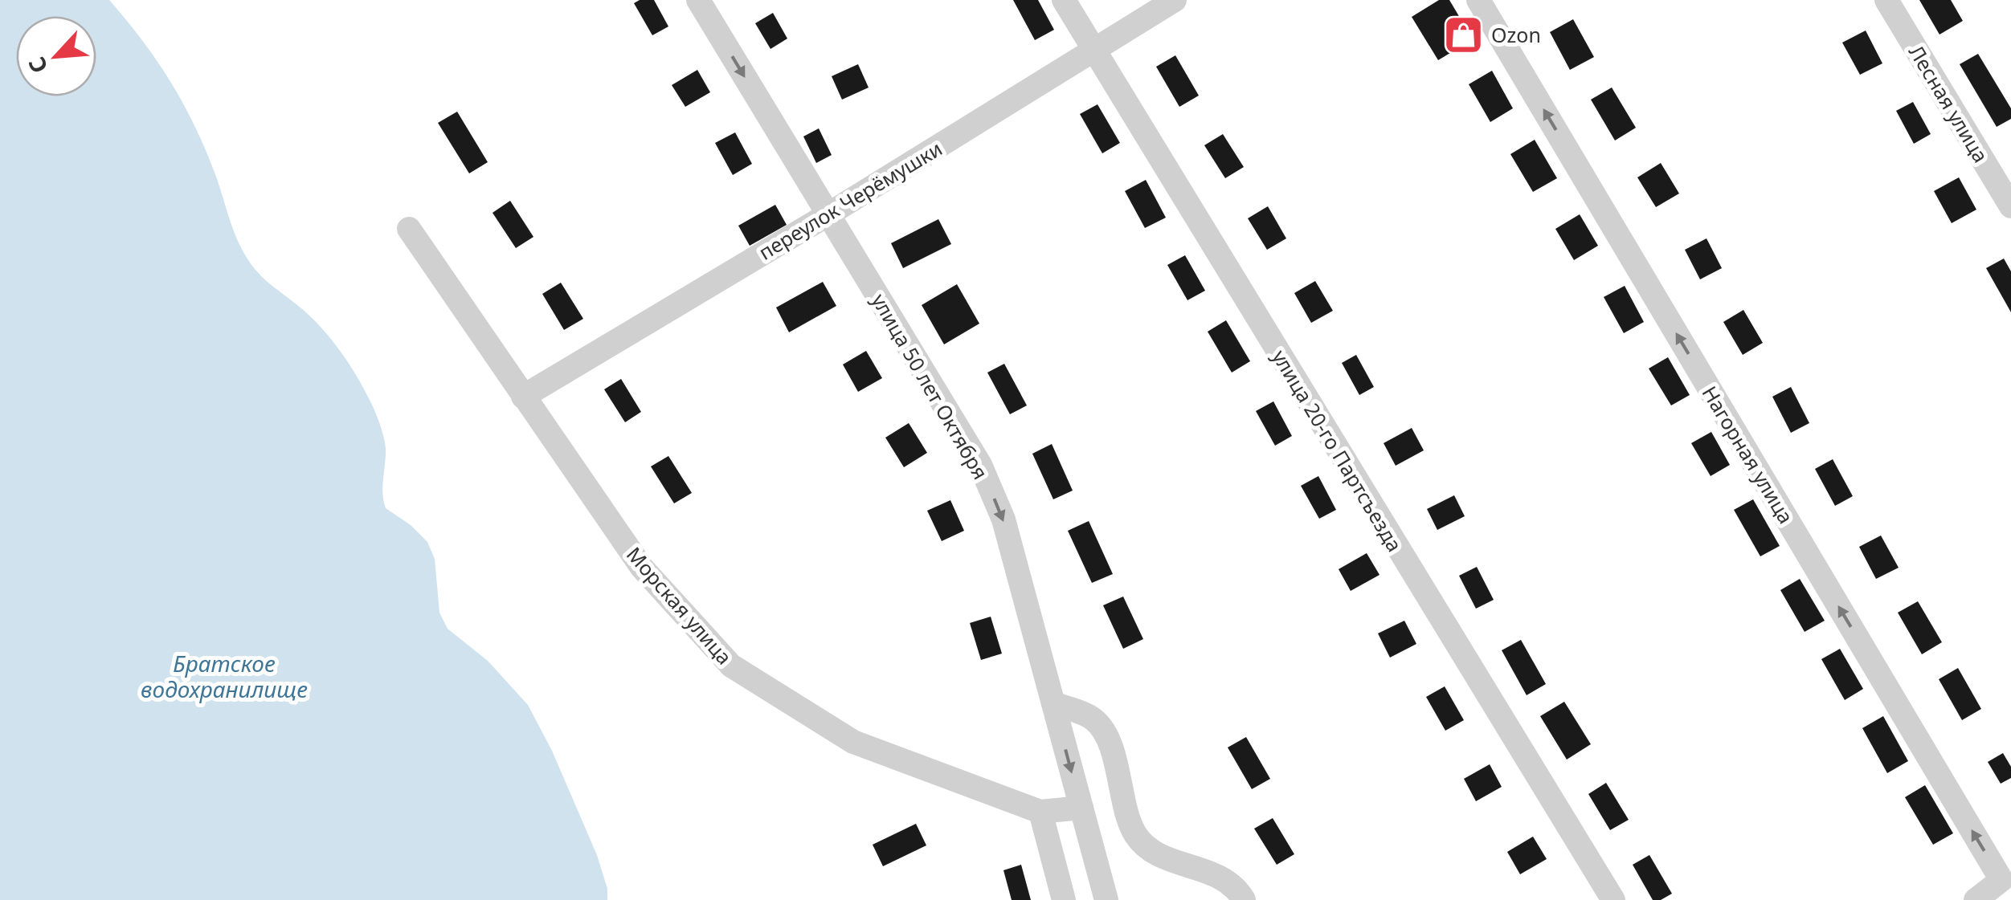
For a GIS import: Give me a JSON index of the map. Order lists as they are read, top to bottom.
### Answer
{
  "streets": {
    "street": [
      "Лесная улица",
      "переулок Черёмушки",
      "улица 50 лет Октября",
      "улица 20-го Партсъезда",
      "Нагорная улица",
      "Морская улица"
    ]
  },
  "crossings": [
    ["переулок Черёмушки", "улица 50 лет Октября"],
    ["переулок Черёмушки", "улица 20-го Партсъезда"],
    ["переулок Черёмушки", "Морская улица"],
    ["улица 50 лет Октября", "Морская улица"]
  ],
  "one_way": ["улица 50 лет Октября", "Нагорная улица"],
  "water": ["Братское водохранилище"],
  "places": {
    "shop": ["Ozon"]
  },
  "north": "bottom left"
}
